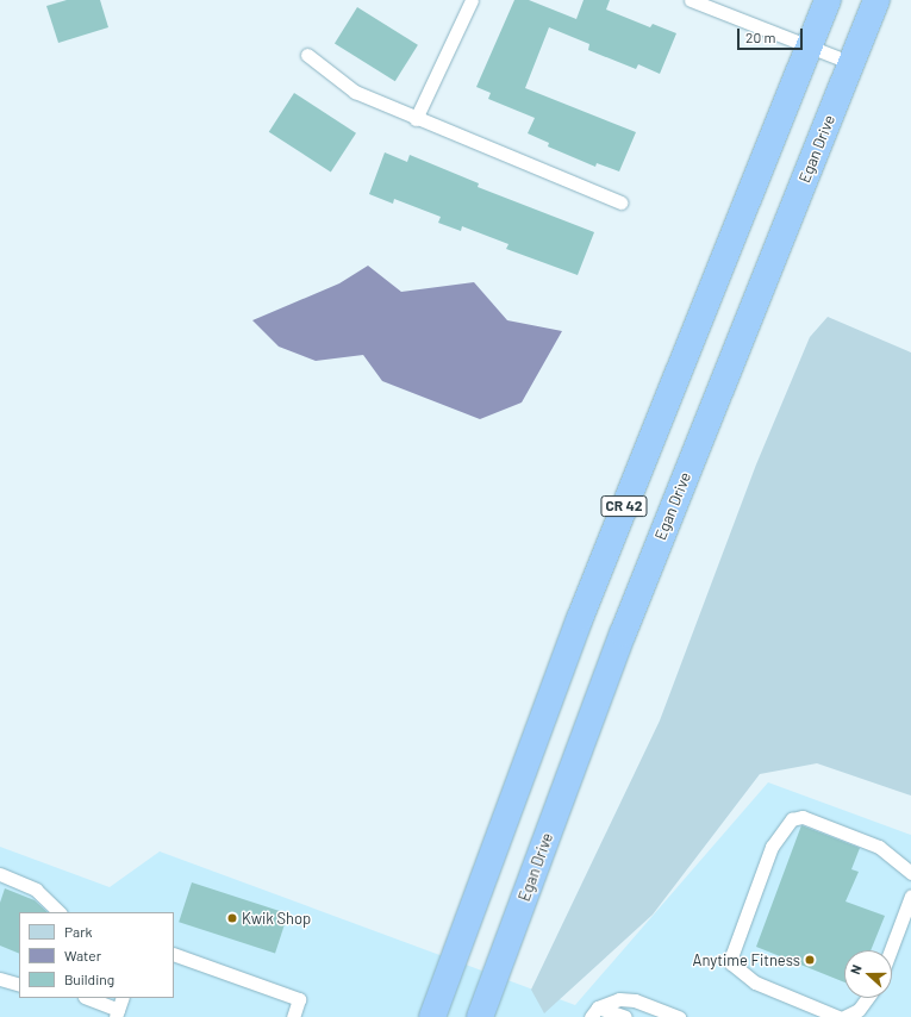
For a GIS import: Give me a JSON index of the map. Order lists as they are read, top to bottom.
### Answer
{
  "streets": {
    "highway": ["Egan Drive", "CR 42"]
  },
  "places": ["Kwik Shop", "Anytime Fitness"],
  "legend": ["Park", "Water", "Building"],
  "scale_bar": "20 m",
  "north": "left"
}
